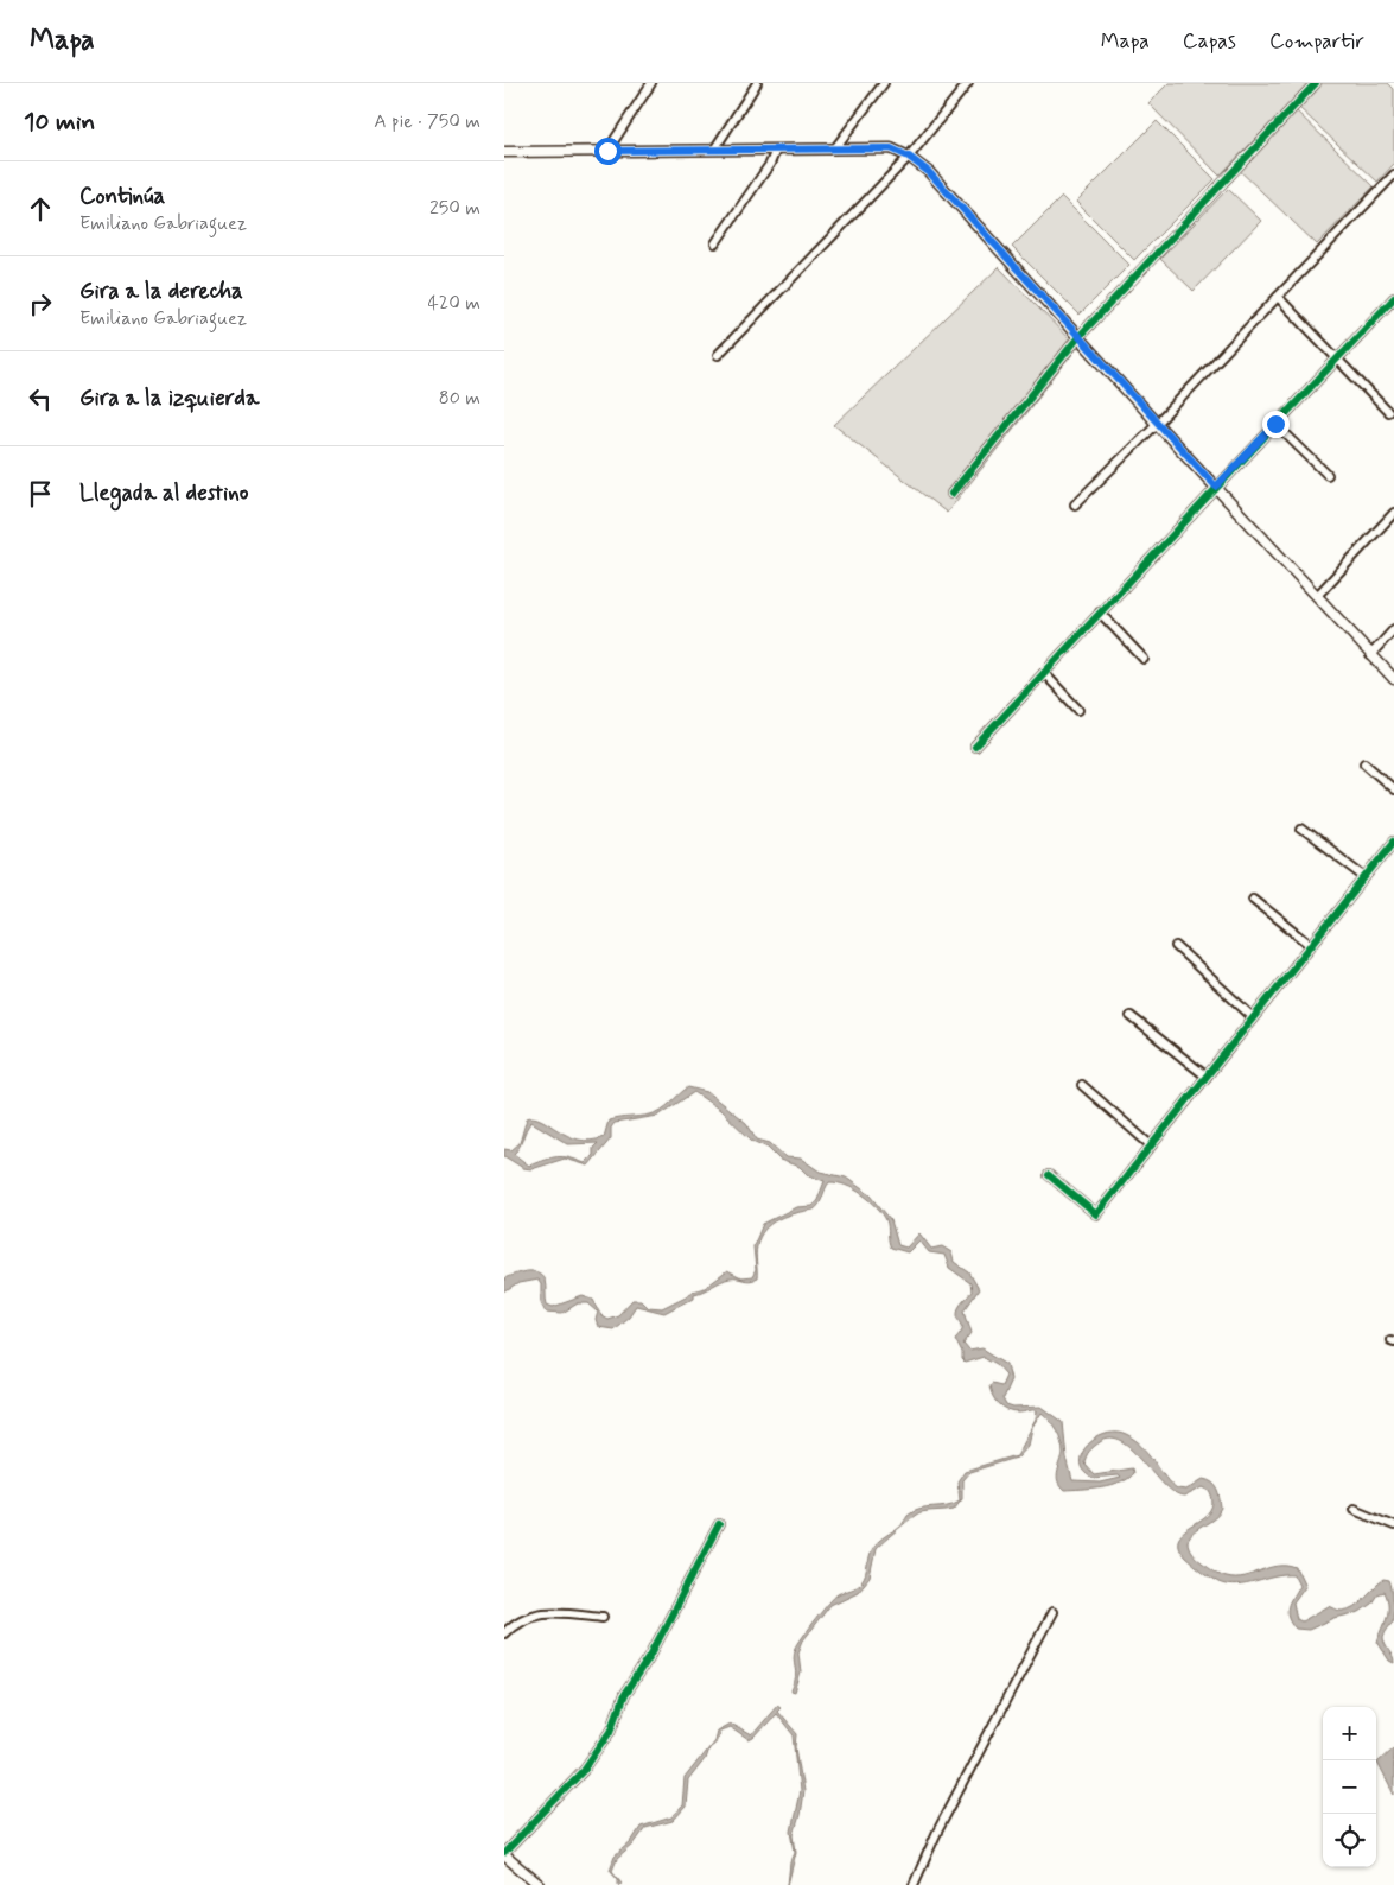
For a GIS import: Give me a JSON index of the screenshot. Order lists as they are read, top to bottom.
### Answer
{
  "page": {
    "header": "Mapa",
    "nav": ["Mapa", "Capas", "Compartir"],
    "heading": ["10 min", "A pie · 750 m"],
    "list": [
      ["Continúa", "Emiliano Gabriaguez", "250 m"],
      ["Gira a la derecha", "Emiliano Gabriaguez", "420 m"],
      ["Gira a la izquierda", "80 m"],
      "Llegada al destino"
    ],
    "map_buttons": ["+", "−"]
  }
}
